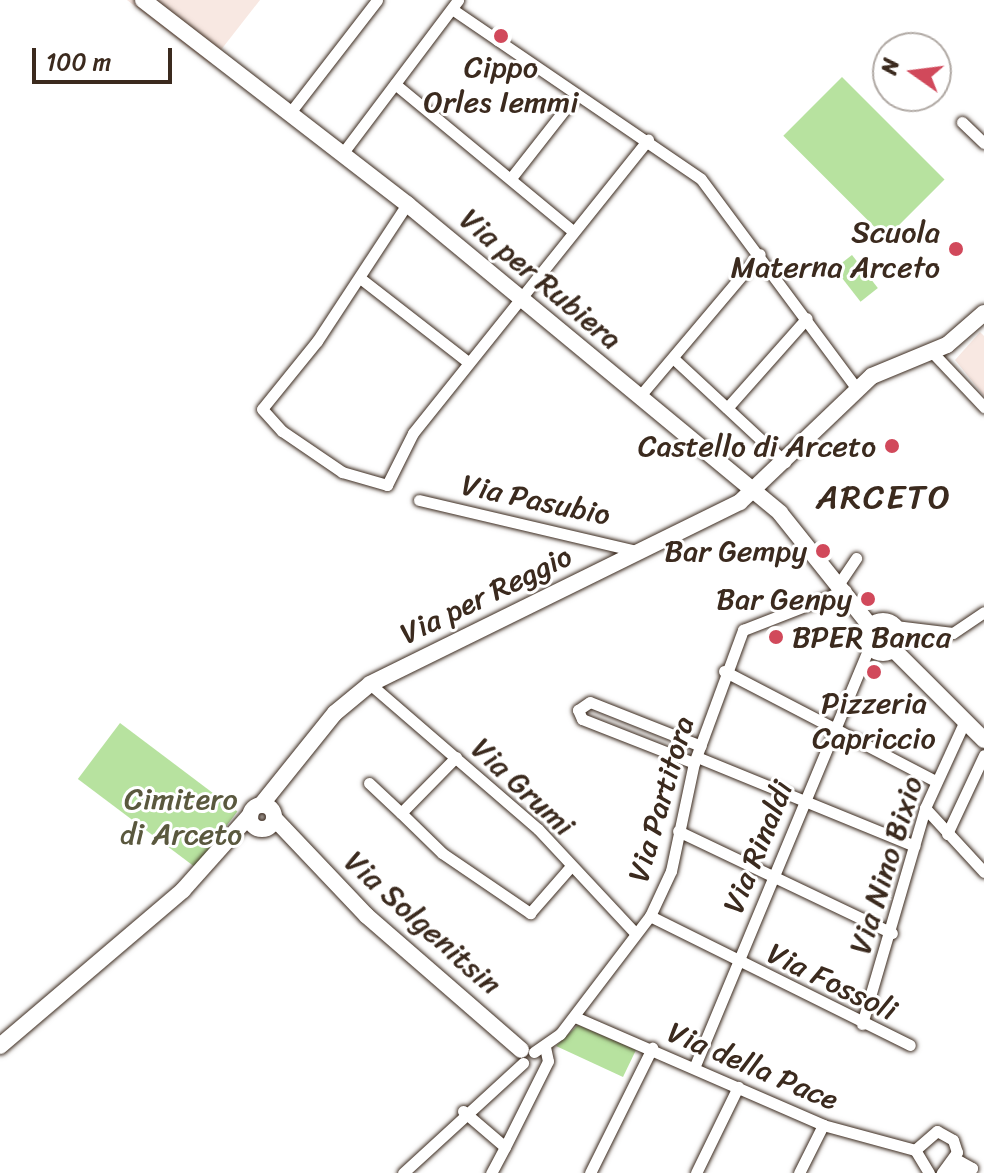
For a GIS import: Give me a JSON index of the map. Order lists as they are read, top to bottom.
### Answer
{
  "streets": {
    "street": [
      "Via per Rubiera",
      "Via Pasubio",
      "Via per Reggio",
      "Via Grumi",
      "Via Partitora",
      "Via Rinaldi",
      "Via Nino Bixio",
      "Via Solgenitsin",
      "Via Fossoli",
      "Via della Pace"
    ]
  },
  "crossings": [
    ["Via per Rubiera", "Via per Reggio"],
    ["Via per Rubiera", "Via Partitora"],
    ["Via Pasubio", "Via per Reggio"],
    ["Via per Reggio", "Via Grumi"],
    ["Via per Reggio", "Via Solgenitsin"],
    ["Via Grumi", "Via Partitora"],
    ["Via Partitora", "Via Solgenitsin"],
    ["Via Partitora", "Via Fossoli"],
    ["Via Partitora", "Via della Pace"],
    ["Via Rinaldi", "Via Fossoli"],
    ["Via Rinaldi", "Via della Pace"],
    ["Via Nino Bixio", "Via Fossoli"]
  ],
  "districts": ["ARCETO"],
  "parks": ["Cimitero di Arceto"],
  "places": [
    "Cippo Orles Iemmi",
    "Scuola Materna Arceto",
    "Castello di Arceto",
    "Bar Gempy",
    "Bar Genpy",
    "BPER Banca",
    "Pizzeria Capriccio"
  ],
  "scale_bar": "100 m",
  "north": "left"
}
